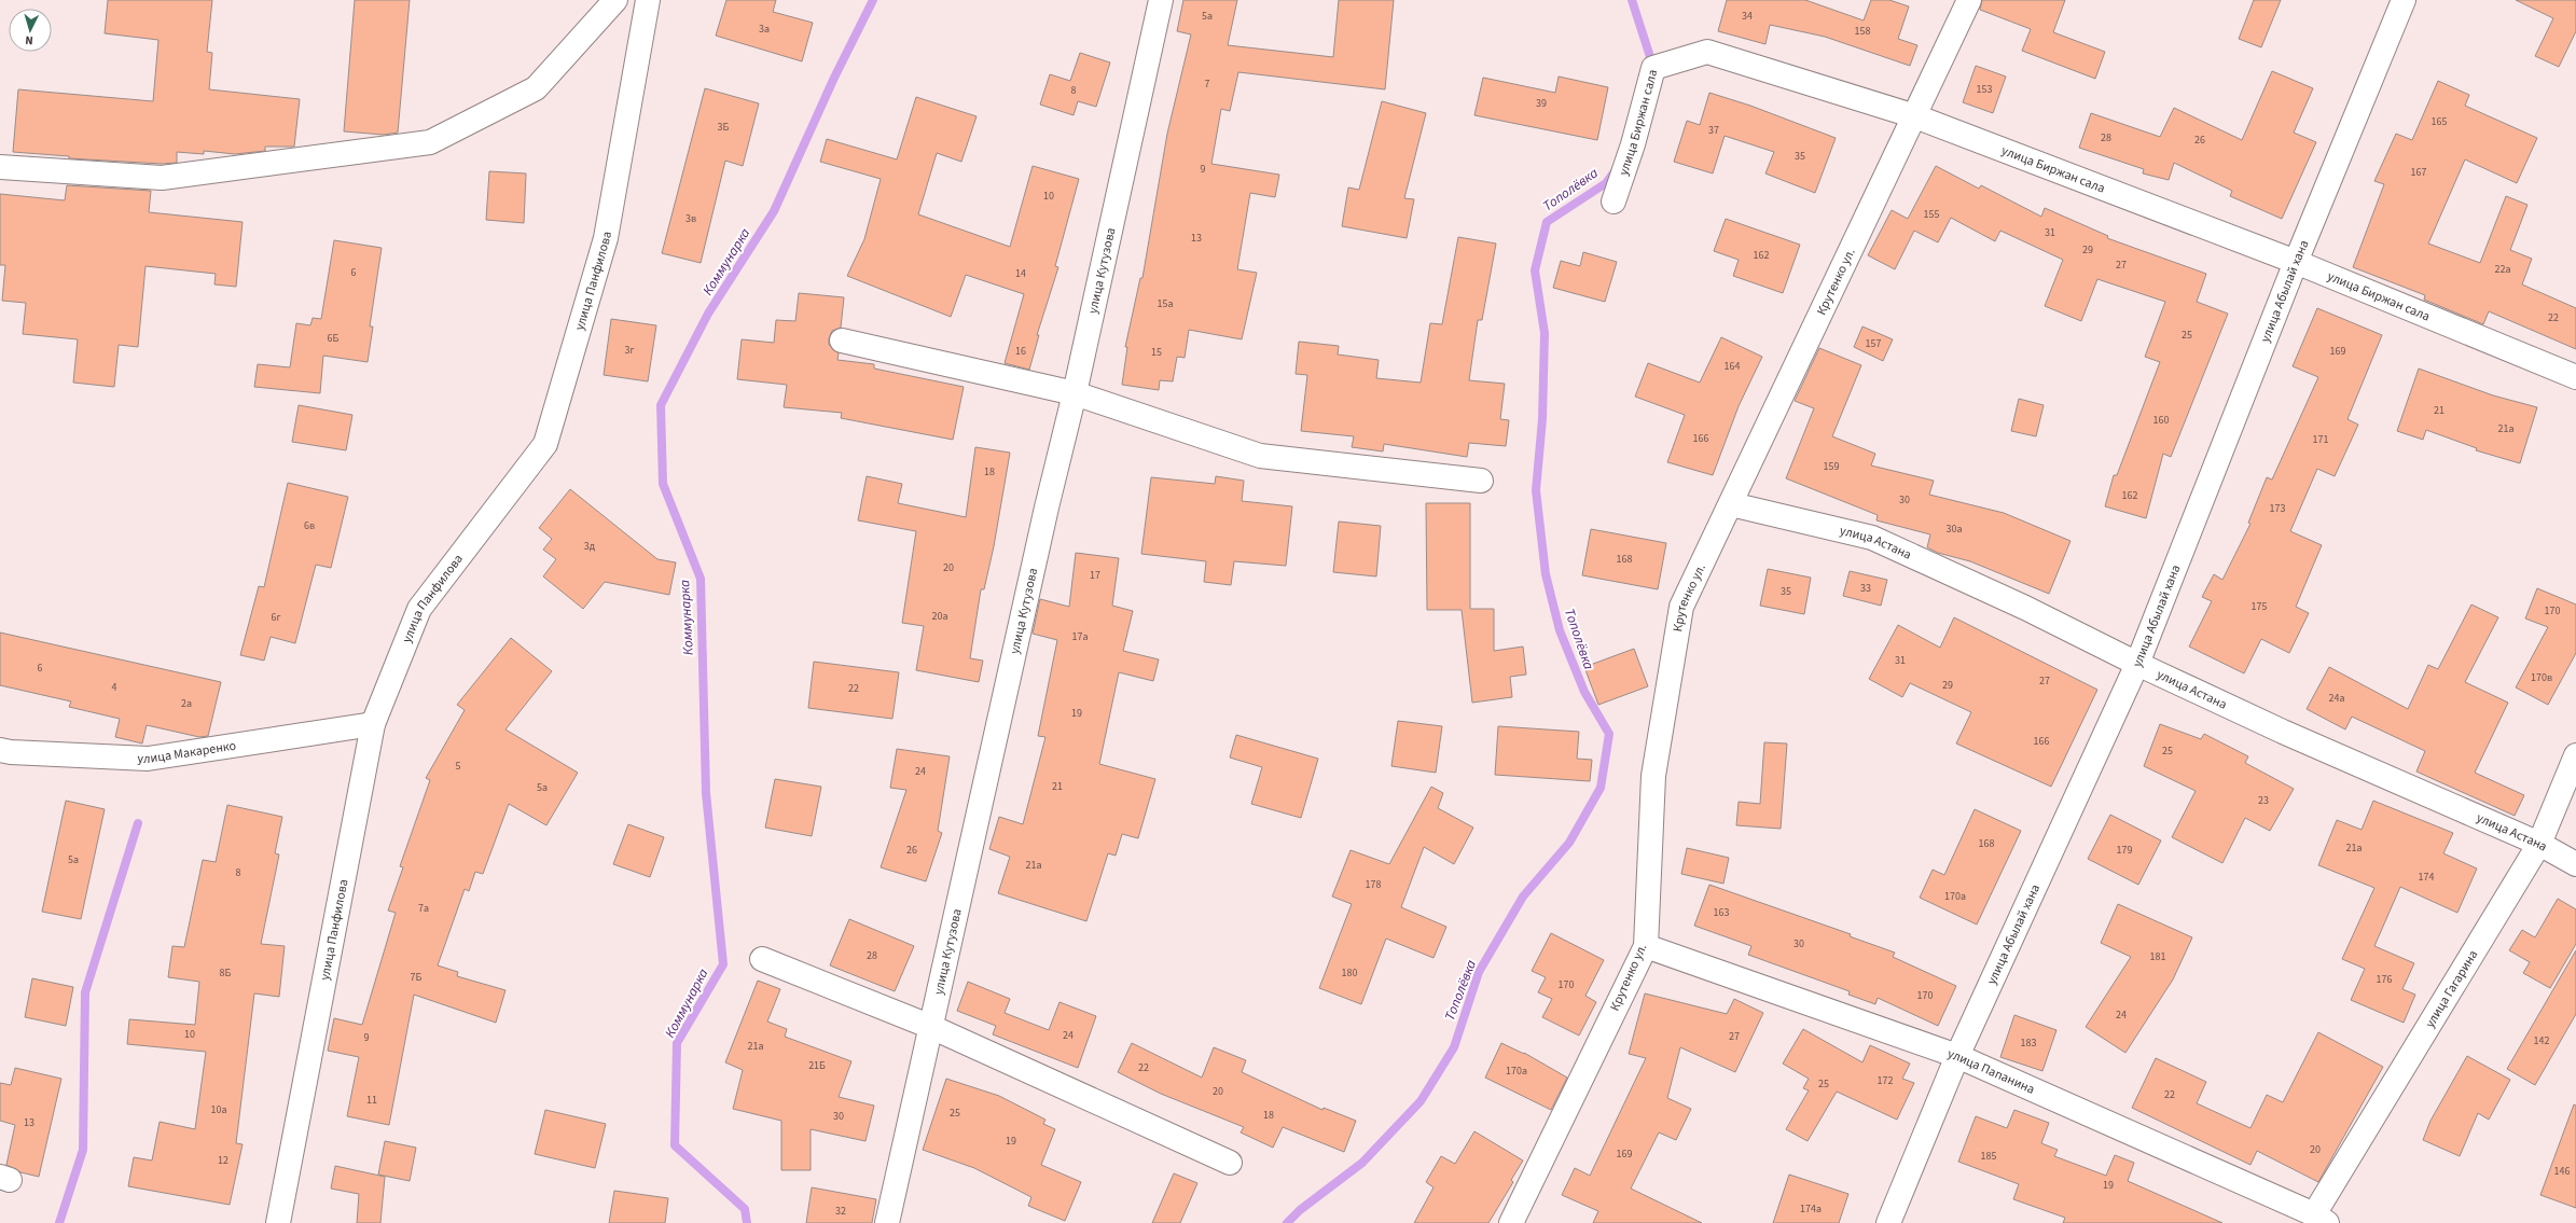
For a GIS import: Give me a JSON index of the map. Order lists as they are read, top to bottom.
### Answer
{
  "streets": {
    "street": [
      "улица Биржан сала",
      "улица Кутузова",
      "улица Панфилова",
      "Крутенко ул.",
      "улица Абылай хана",
      "улица Астана",
      "улица Макаренко",
      "улица Гагарина",
      "улица Папанина"
    ]
  },
  "crossings": [
    ["улица Биржан сала", "Крутенко ул."],
    ["улица Биржан сала", "улица Абылай хана"],
    ["улица Панфилова", "улица Макаренко"],
    ["Крутенко ул.", "улица Астана"],
    ["Крутенко ул.", "улица Папанина"],
    ["улица Абылай хана", "улица Астана"],
    ["улица Абылай хана", "улица Папанина"],
    ["улица Астана", "улица Гагарина"],
    ["улица Гагарина", "улица Папанина"]
  ],
  "water": ["Тополёвка", "Коммунарка"],
  "house_numbers": [
    "5а",
    "34",
    "3а",
    "158",
    "7",
    "153",
    "8",
    "39",
    "165",
    "3Б",
    "37",
    "28",
    "26",
    "35",
    "9",
    "167",
    "10",
    "155",
    "3в",
    "31",
    "13",
    "29",
    "162",
    "27",
    "22а",
    "6",
    "14",
    "15а",
    "22",
    "25",
    "6Б",
    "157",
    "3г",
    "16",
    "169",
    "15",
    "164",
    "21",
    "160",
    "21а",
    "166",
    "171",
    "159",
    "18",
    "162",
    "30",
    "173",
    "6в",
    "30а",
    "3д",
    "168",
    "20",
    "17",
    "33",
    "35",
    "175",
    "170",
    "20а",
    "6г",
    "17а",
    "31",
    "6",
    "170в",
    "27",
    "29",
    "4",
    "22",
    "24а",
    "2а",
    "19",
    "166",
    "25",
    "5",
    "24",
    "21",
    "5а",
    "23",
    "168",
    "21а",
    "26",
    "179",
    "5а",
    "21а",
    "8",
    "174",
    "178",
    "170а",
    "7а",
    "163",
    "30",
    "28",
    "181",
    "8Б",
    "180",
    "7Б",
    "176",
    "170",
    "170",
    "24",
    "10",
    "24",
    "27",
    "9",
    "142",
    "183",
    "21а",
    "21Б",
    "22",
    "170а",
    "172",
    "25",
    "20",
    "22",
    "11",
    "10а",
    "25",
    "18",
    "30",
    "13",
    "19",
    "20",
    "169",
    "185",
    "12",
    "146",
    "19",
    "174а",
    "32"
  ],
  "north": "bottom"
}
